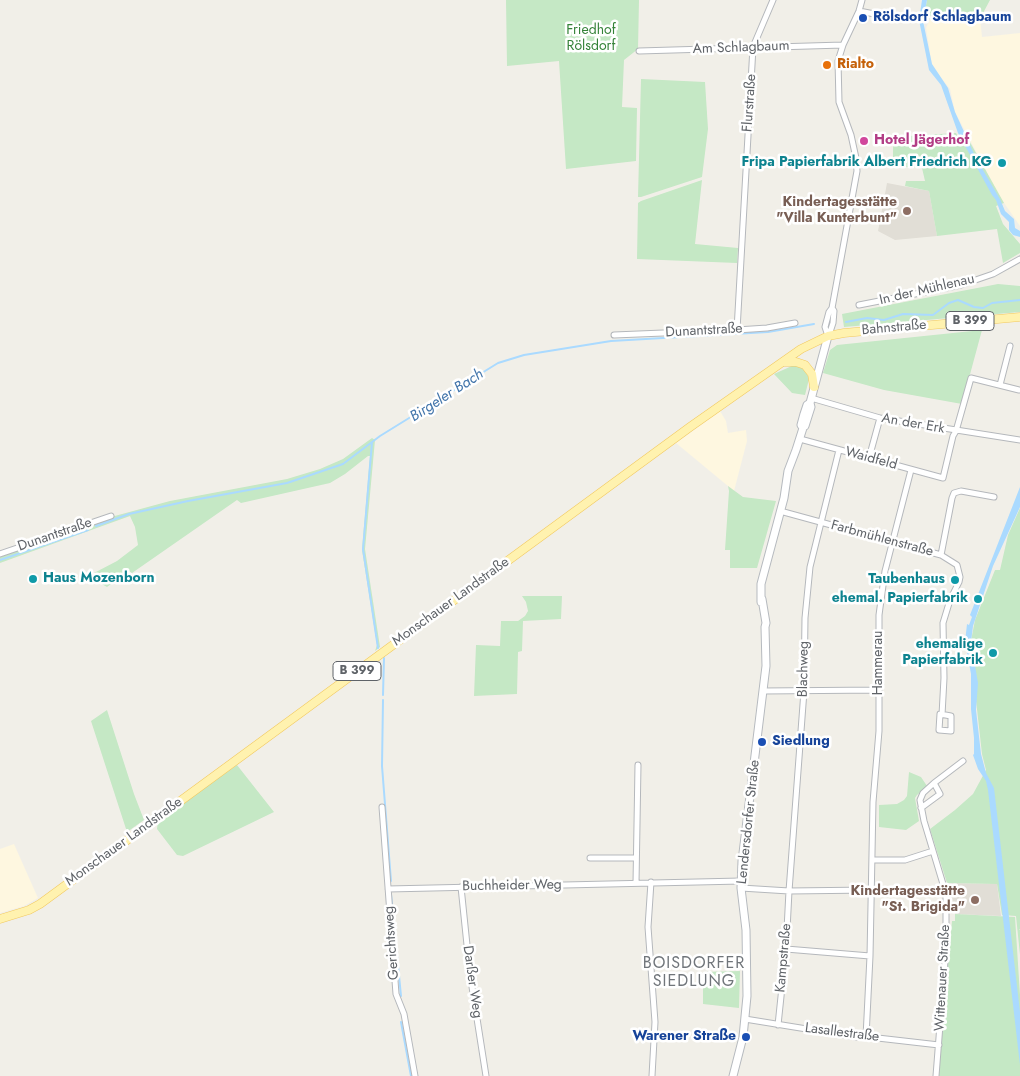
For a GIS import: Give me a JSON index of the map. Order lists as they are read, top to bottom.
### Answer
{
  "streets": {
    "main road": ["B 399", "Bahnstraße", "Monschauer Landstraße"],
    "street": [
      "Am Schlagbaum",
      "Flurstraße",
      "In der Mühlenau",
      "Dunantstraße",
      "An der Erk",
      "Waidfeld",
      "Farbmühlenstraße",
      "Hammerau",
      "Blachweg",
      "Lendersdorfer Straße",
      "Buchheider Weg",
      "Gerichtsweg",
      "Kampstraße",
      "Wittenauer Straße",
      "Darßer Weg",
      "Lasallestraße"
    ]
  },
  "crossings": [
    ["Am Schlagbaum", "Flurstraße"],
    ["Flurstraße", "Dunantstraße"],
    ["Bahnstraße", "Monschauer Landstraße"],
    ["Bahnstraße", "Lendersdorfer Straße"],
    ["An der Erk", "Waidfeld"],
    ["An der Erk", "Lendersdorfer Straße"],
    ["Waidfeld", "Hammerau"],
    ["Waidfeld", "Blachweg"],
    ["Waidfeld", "Lendersdorfer Straße"],
    ["Farbmühlenstraße", "Hammerau"],
    ["Farbmühlenstraße", "Blachweg"],
    ["Farbmühlenstraße", "Lendersdorfer Straße"],
    ["Monschauer Landstraße", "Lendersdorfer Straße"],
    ["Hammerau", "Buchheider Weg"],
    ["Hammerau", "Lasallestraße"],
    ["Blachweg", "Buchheider Weg"],
    ["Blachweg", "Kampstraße"],
    ["Lendersdorfer Straße", "Buchheider Weg"],
    ["Lendersdorfer Straße", "Lasallestraße"],
    ["Buchheider Weg", "Gerichtsweg"],
    ["Buchheider Weg", "Kampstraße"],
    ["Buchheider Weg", "Darßer Weg"],
    ["Kampstraße", "Lasallestraße"],
    ["Wittenauer Straße", "Lasallestraße"]
  ],
  "districts": ["BOISDORFER SIEDLUNG"],
  "water": ["Birgeler Bach"],
  "parks": ["Friedhof Rölsdorf"],
  "places": [
    "Rölsdorf Schlagbaum",
    "Rialto",
    "Hotel Jägerhof",
    "Fripa Papierfabrik Albert Friedrich KG",
    "Kindertagesstätte \"Villa Kunterbunt\"",
    "Haus Mozenborn",
    "Taubenhaus",
    "ehemal. Papierfabrik",
    "ehemalige Papierfabrik",
    "Siedlung",
    "Kindertagesstätte \"St. Brigida\"",
    "Warener Straße"
  ]
}
